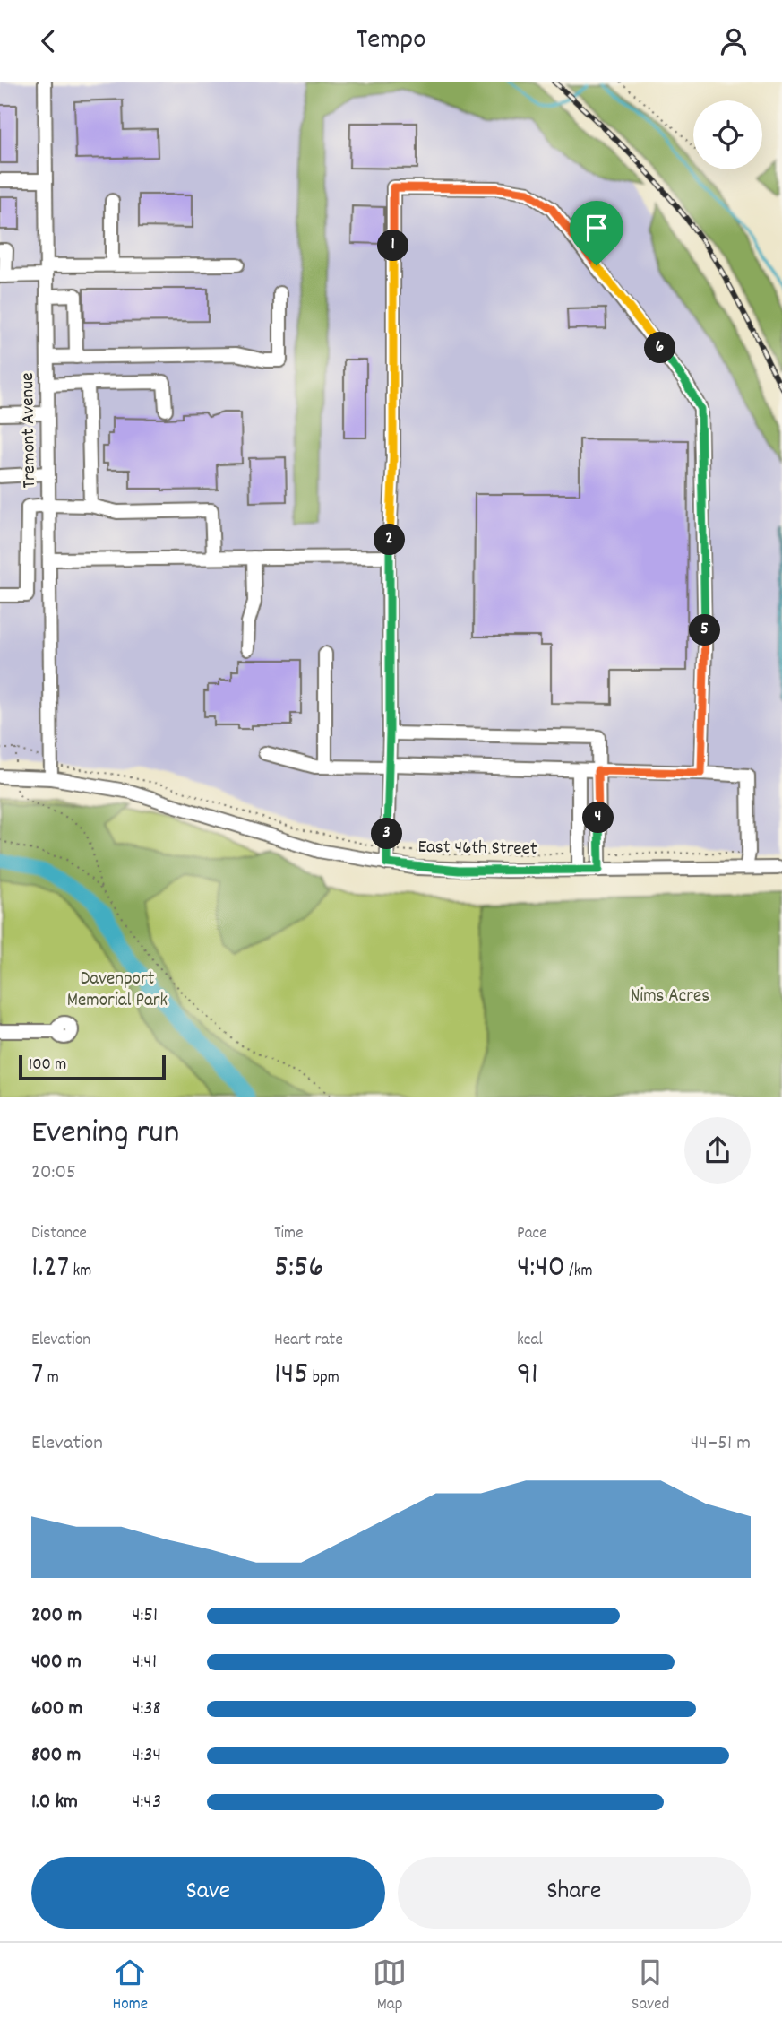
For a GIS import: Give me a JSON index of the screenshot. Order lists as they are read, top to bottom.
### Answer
{
  "streets": {
    "street": ["Tremont Avenue", "East 46th Street"]
  },
  "crossings": [
    ["Tremont Avenue", "East 46th Street"]
  ],
  "parks": ["Davenport Memorial Park", "Nims Acres"],
  "scale_bar": "100 m",
  "page": {
    "header": "Tempo",
    "pins": [
      "1",
      "6",
      "2",
      "5",
      "4",
      "3"
    ],
    "scale": "100 m",
    "heading": ["Evening run", "20:05"],
    "stats": [
      ["Distance", "1.27 km"],
      ["Time", "5:56"],
      ["Pace", "4:40 /km"],
      ["Elevation", "7 m"],
      ["Heart rate", "145 bpm"],
      ["kcal", "91"]
    ],
    "chart": ["Elevation", "44–51 m"],
    "list": [
      {
        "name": "200 m",
        "note": "4:51"
      },
      {
        "name": "400 m",
        "note": "4:41"
      },
      {
        "name": "600 m",
        "note": "4:38"
      },
      {
        "name": "800 m",
        "note": "4:34"
      },
      {
        "name": "1.0 km",
        "note": "4:43"
      }
    ],
    "buttons": ["Save", "Share"],
    "tabs": ["Home", "Map", "Saved"]
  }
}
